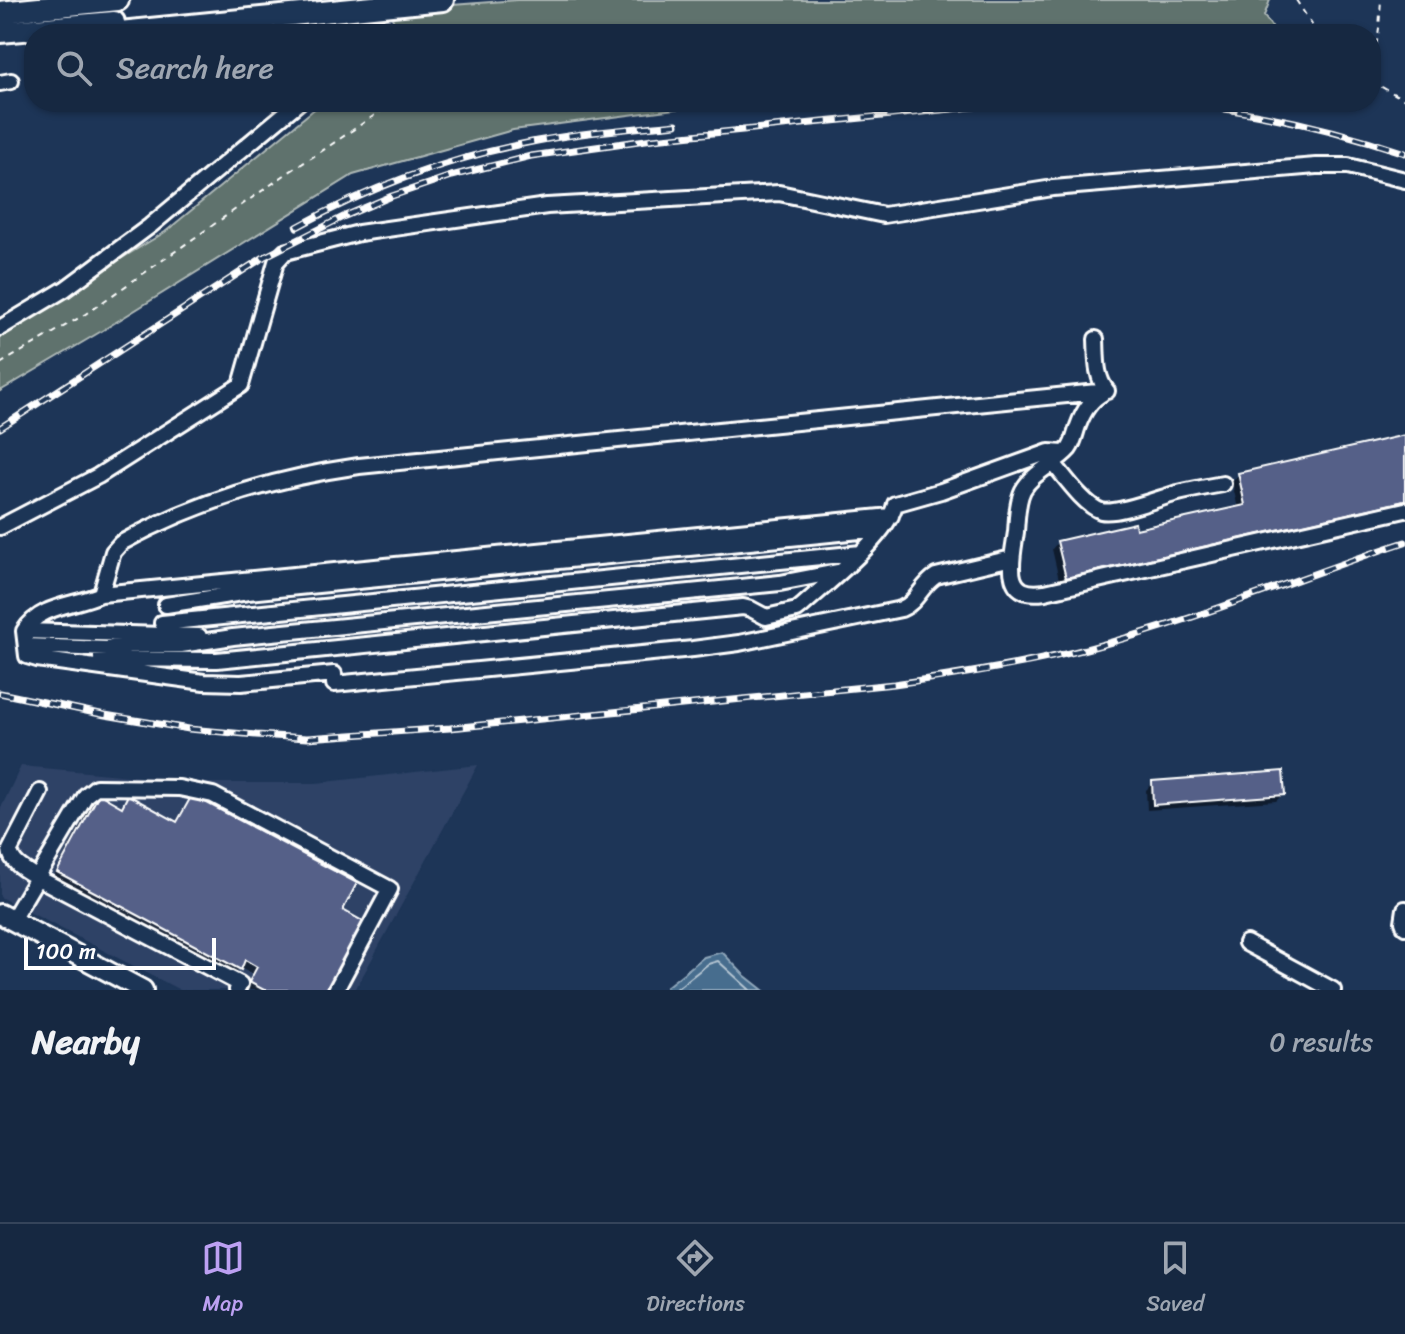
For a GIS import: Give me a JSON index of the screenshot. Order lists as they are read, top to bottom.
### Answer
{
  "scale_bar": "100 m",
  "page": {
    "search": "Search here",
    "scale": "100 m",
    "heading": ["Nearby", "0 results"],
    "nav": ["Map", "Directions", "Saved"]
  }
}
